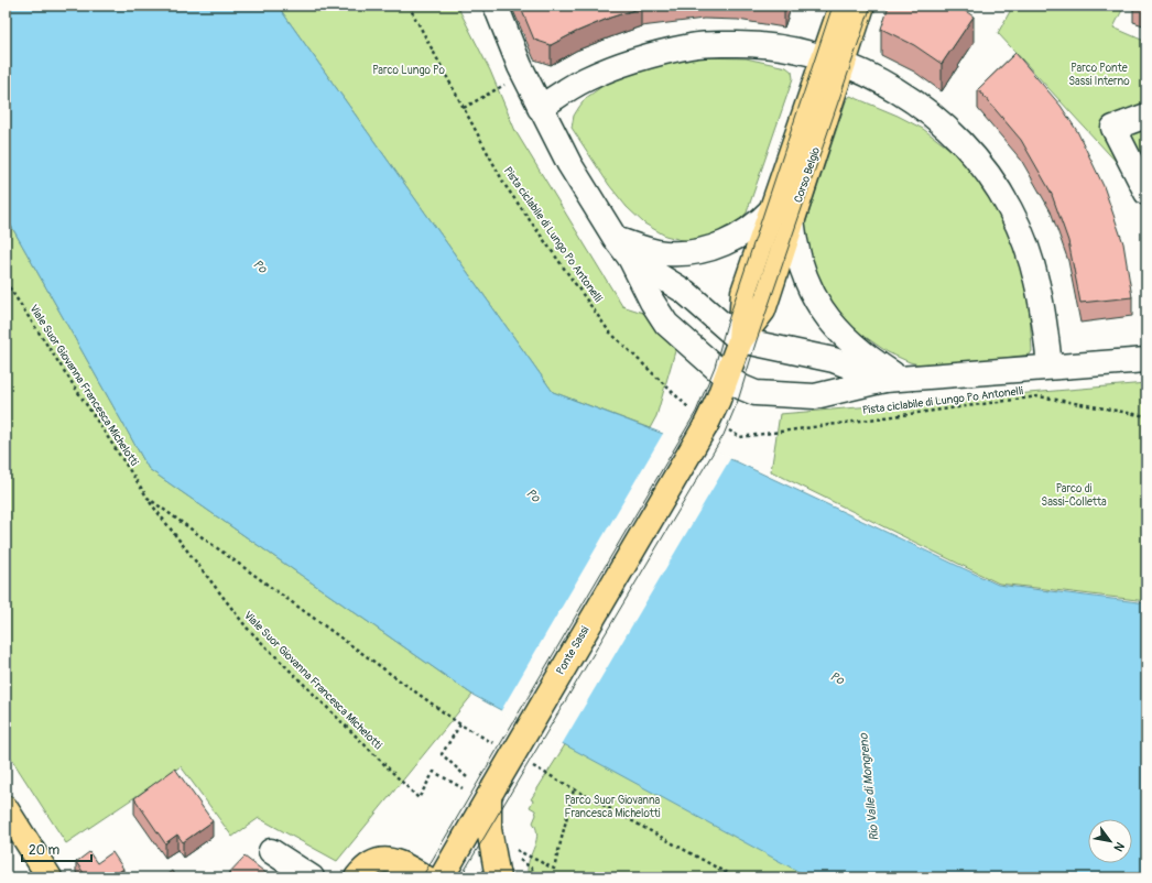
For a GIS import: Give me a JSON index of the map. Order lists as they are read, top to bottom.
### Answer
{
  "streets": {
    "main road": ["Corso Belgio", "Ponte Sassi"],
    "path": ["Pista ciclabile di Lungo Po Antonelli", "Viale Suor Giovanna Francesca Michelotti"]
  },
  "crossings": [
    ["Corso Belgio", "Pista ciclabile di Lungo Po Antonelli"],
    ["Corso Belgio", "Ponte Sassi"],
    ["Pista ciclabile di Lungo Po Antonelli", "Ponte Sassi"]
  ],
  "water": ["Po", "Rio Valle di Mongreno"],
  "parks": [
    "Parco Ponte Sassi Interno",
    "Parco Lungo Po",
    "Parco di Sassi-Colletta",
    "Parco Suor Giovanna Francesca Michelotti"
  ],
  "scale_bar": "20 m",
  "north": "bottom right"
}
